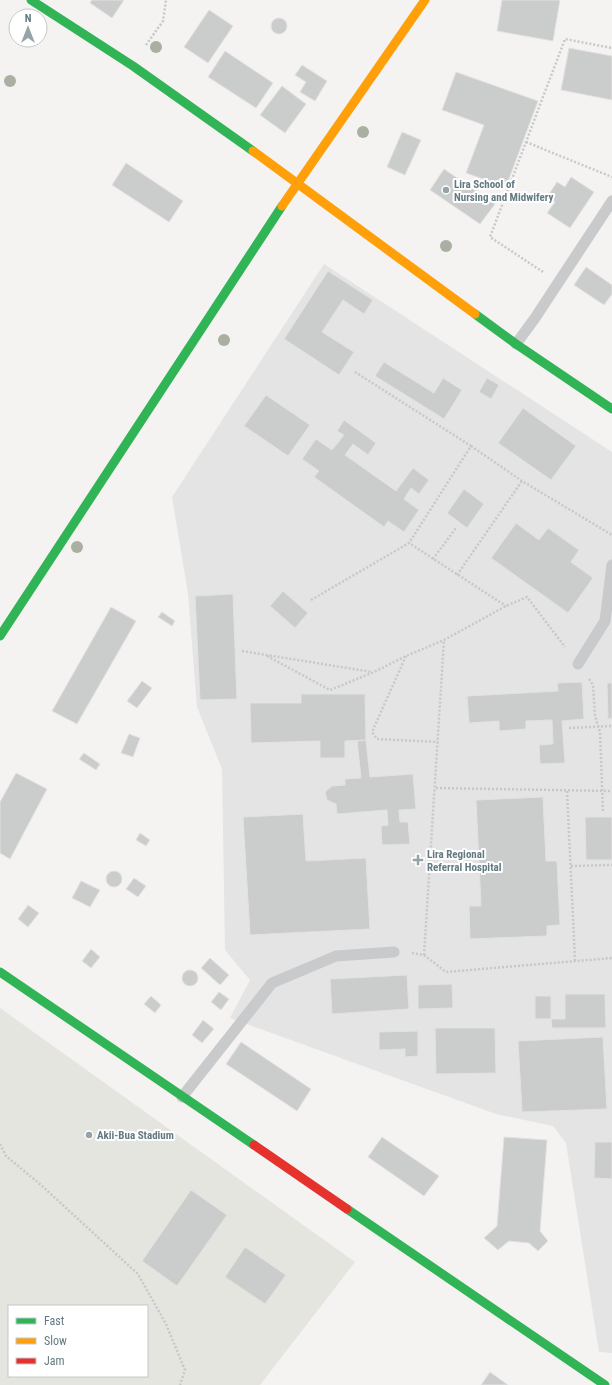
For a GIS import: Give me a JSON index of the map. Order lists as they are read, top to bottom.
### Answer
{
  "places": {
    "other": ["Lira School of Nursing and Midwifery", "Akii-Bua Stadium"],
    "health": ["Lira Regional Referral Hospital"]
  },
  "legend": ["Fast", "Slow", "Jam"],
  "north": "top"
}
